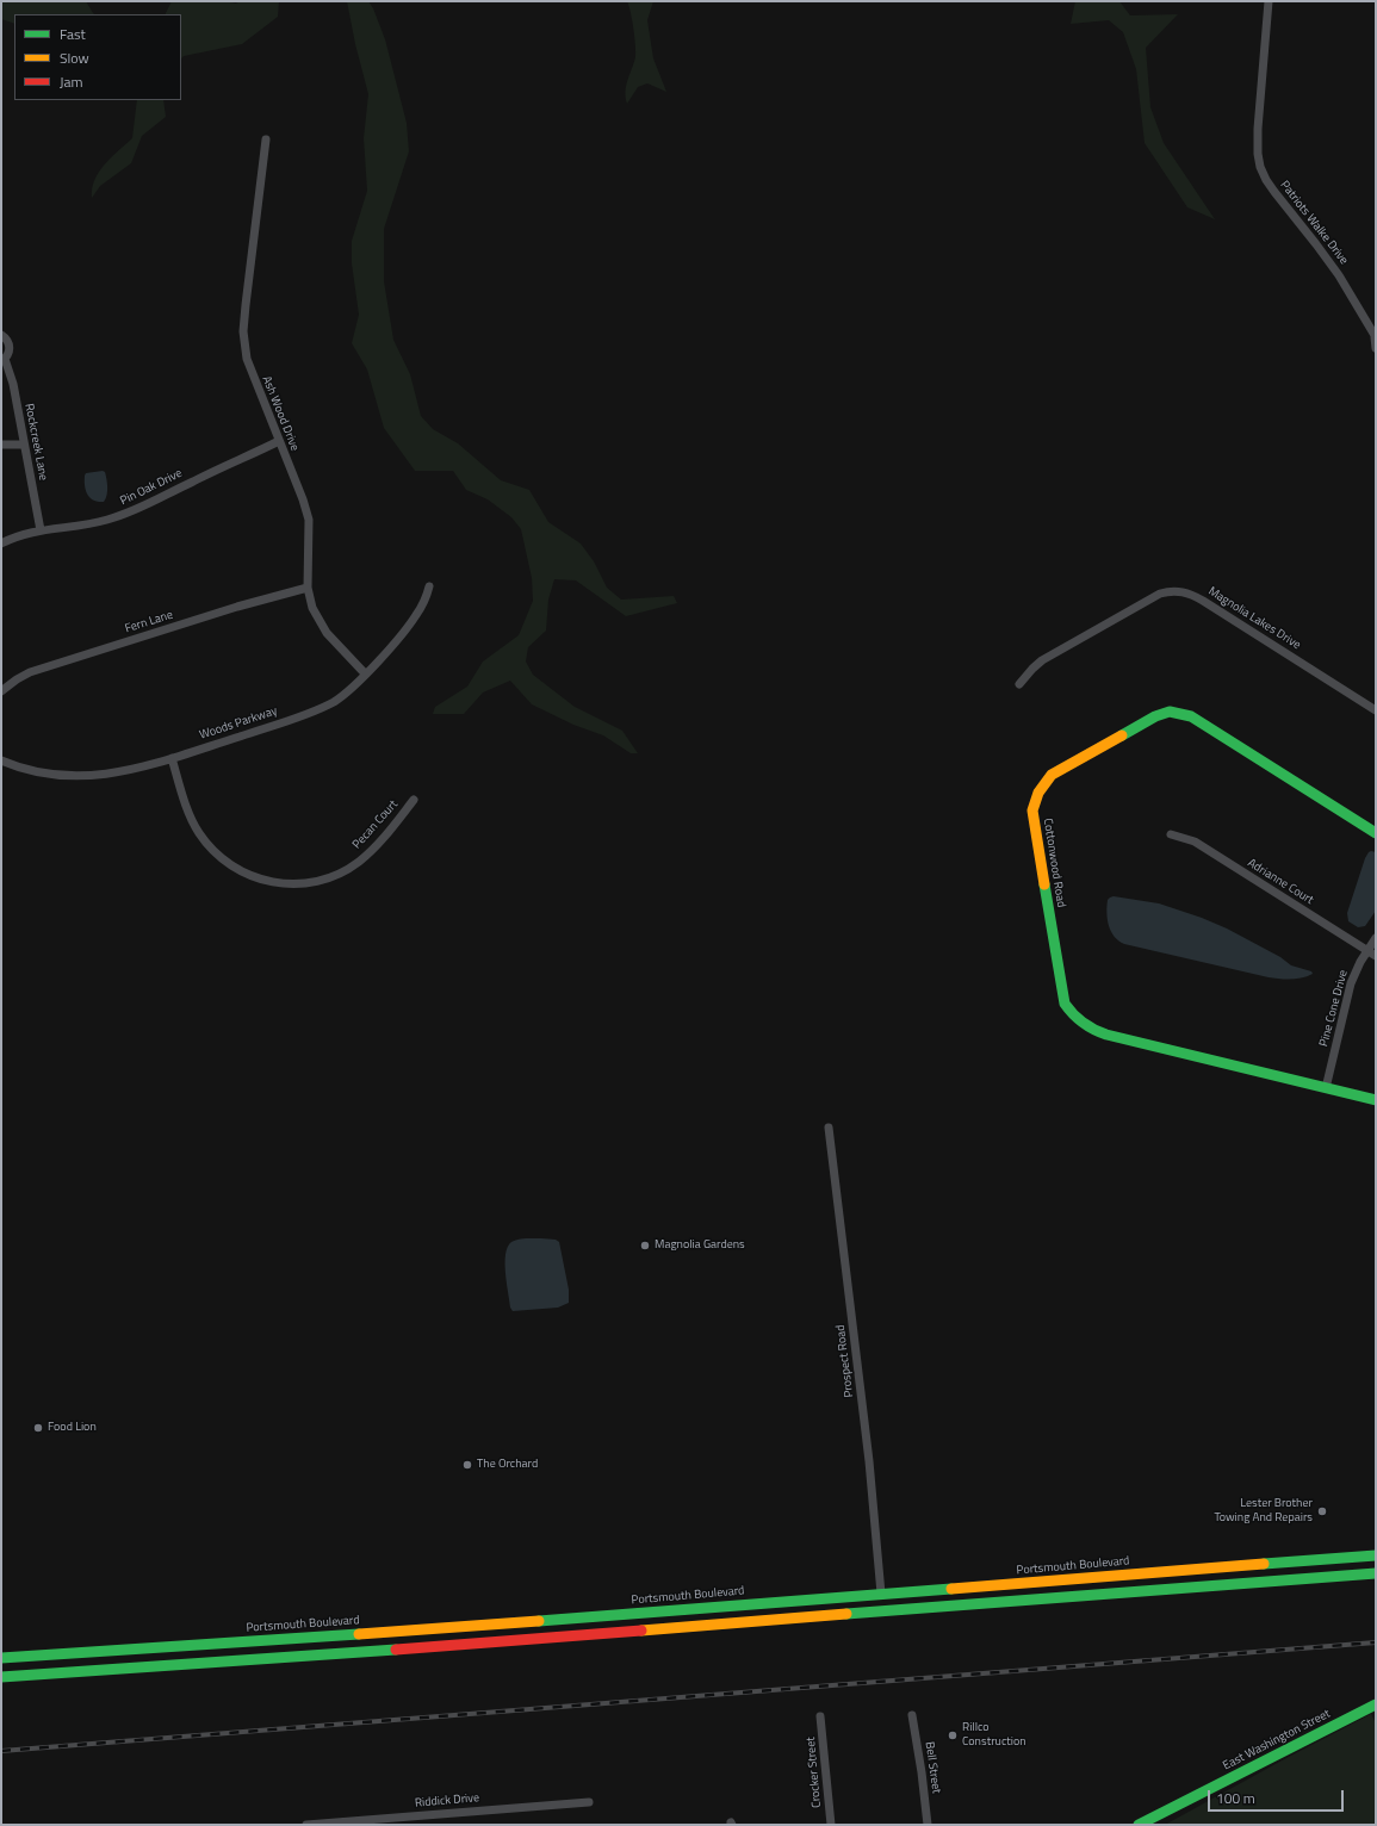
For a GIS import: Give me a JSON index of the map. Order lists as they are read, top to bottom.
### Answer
{
  "streets": {
    "main road": ["Cottonwood Road", "Portsmouth Boulevard", "East Washington Street"],
    "street": [
      "Patriots Walke Drive",
      "Ash Wood Drive",
      "Rockcreek Lane",
      "Pin Oak Drive",
      "Magnolia Lakes Drive",
      "Fern Lane",
      "Woods Parkway",
      "Pecan Court",
      "Adrianne Court",
      "Pine Cone Drive",
      "Prospect Road",
      "Bell Street",
      "Crocker Street",
      "Riddick Drive"
    ]
  },
  "crossings": [
    ["Ash Wood Drive", "Pin Oak Drive"],
    ["Ash Wood Drive", "Fern Lane"],
    ["Ash Wood Drive", "Woods Parkway"],
    ["Rockcreek Lane", "Pin Oak Drive"],
    ["Woods Parkway", "Pecan Court"],
    ["Cottonwood Road", "Pine Cone Drive"],
    ["Adrianne Court", "Pine Cone Drive"],
    ["Prospect Road", "Portsmouth Boulevard"]
  ],
  "places": [
    "Magnolia Gardens",
    "Food Lion",
    "The Orchard",
    "Lester Brother Towing And Repairs",
    "Rillco Construction"
  ],
  "legend": ["Fast", "Slow", "Jam"],
  "scale_bar": "100 m"
}
